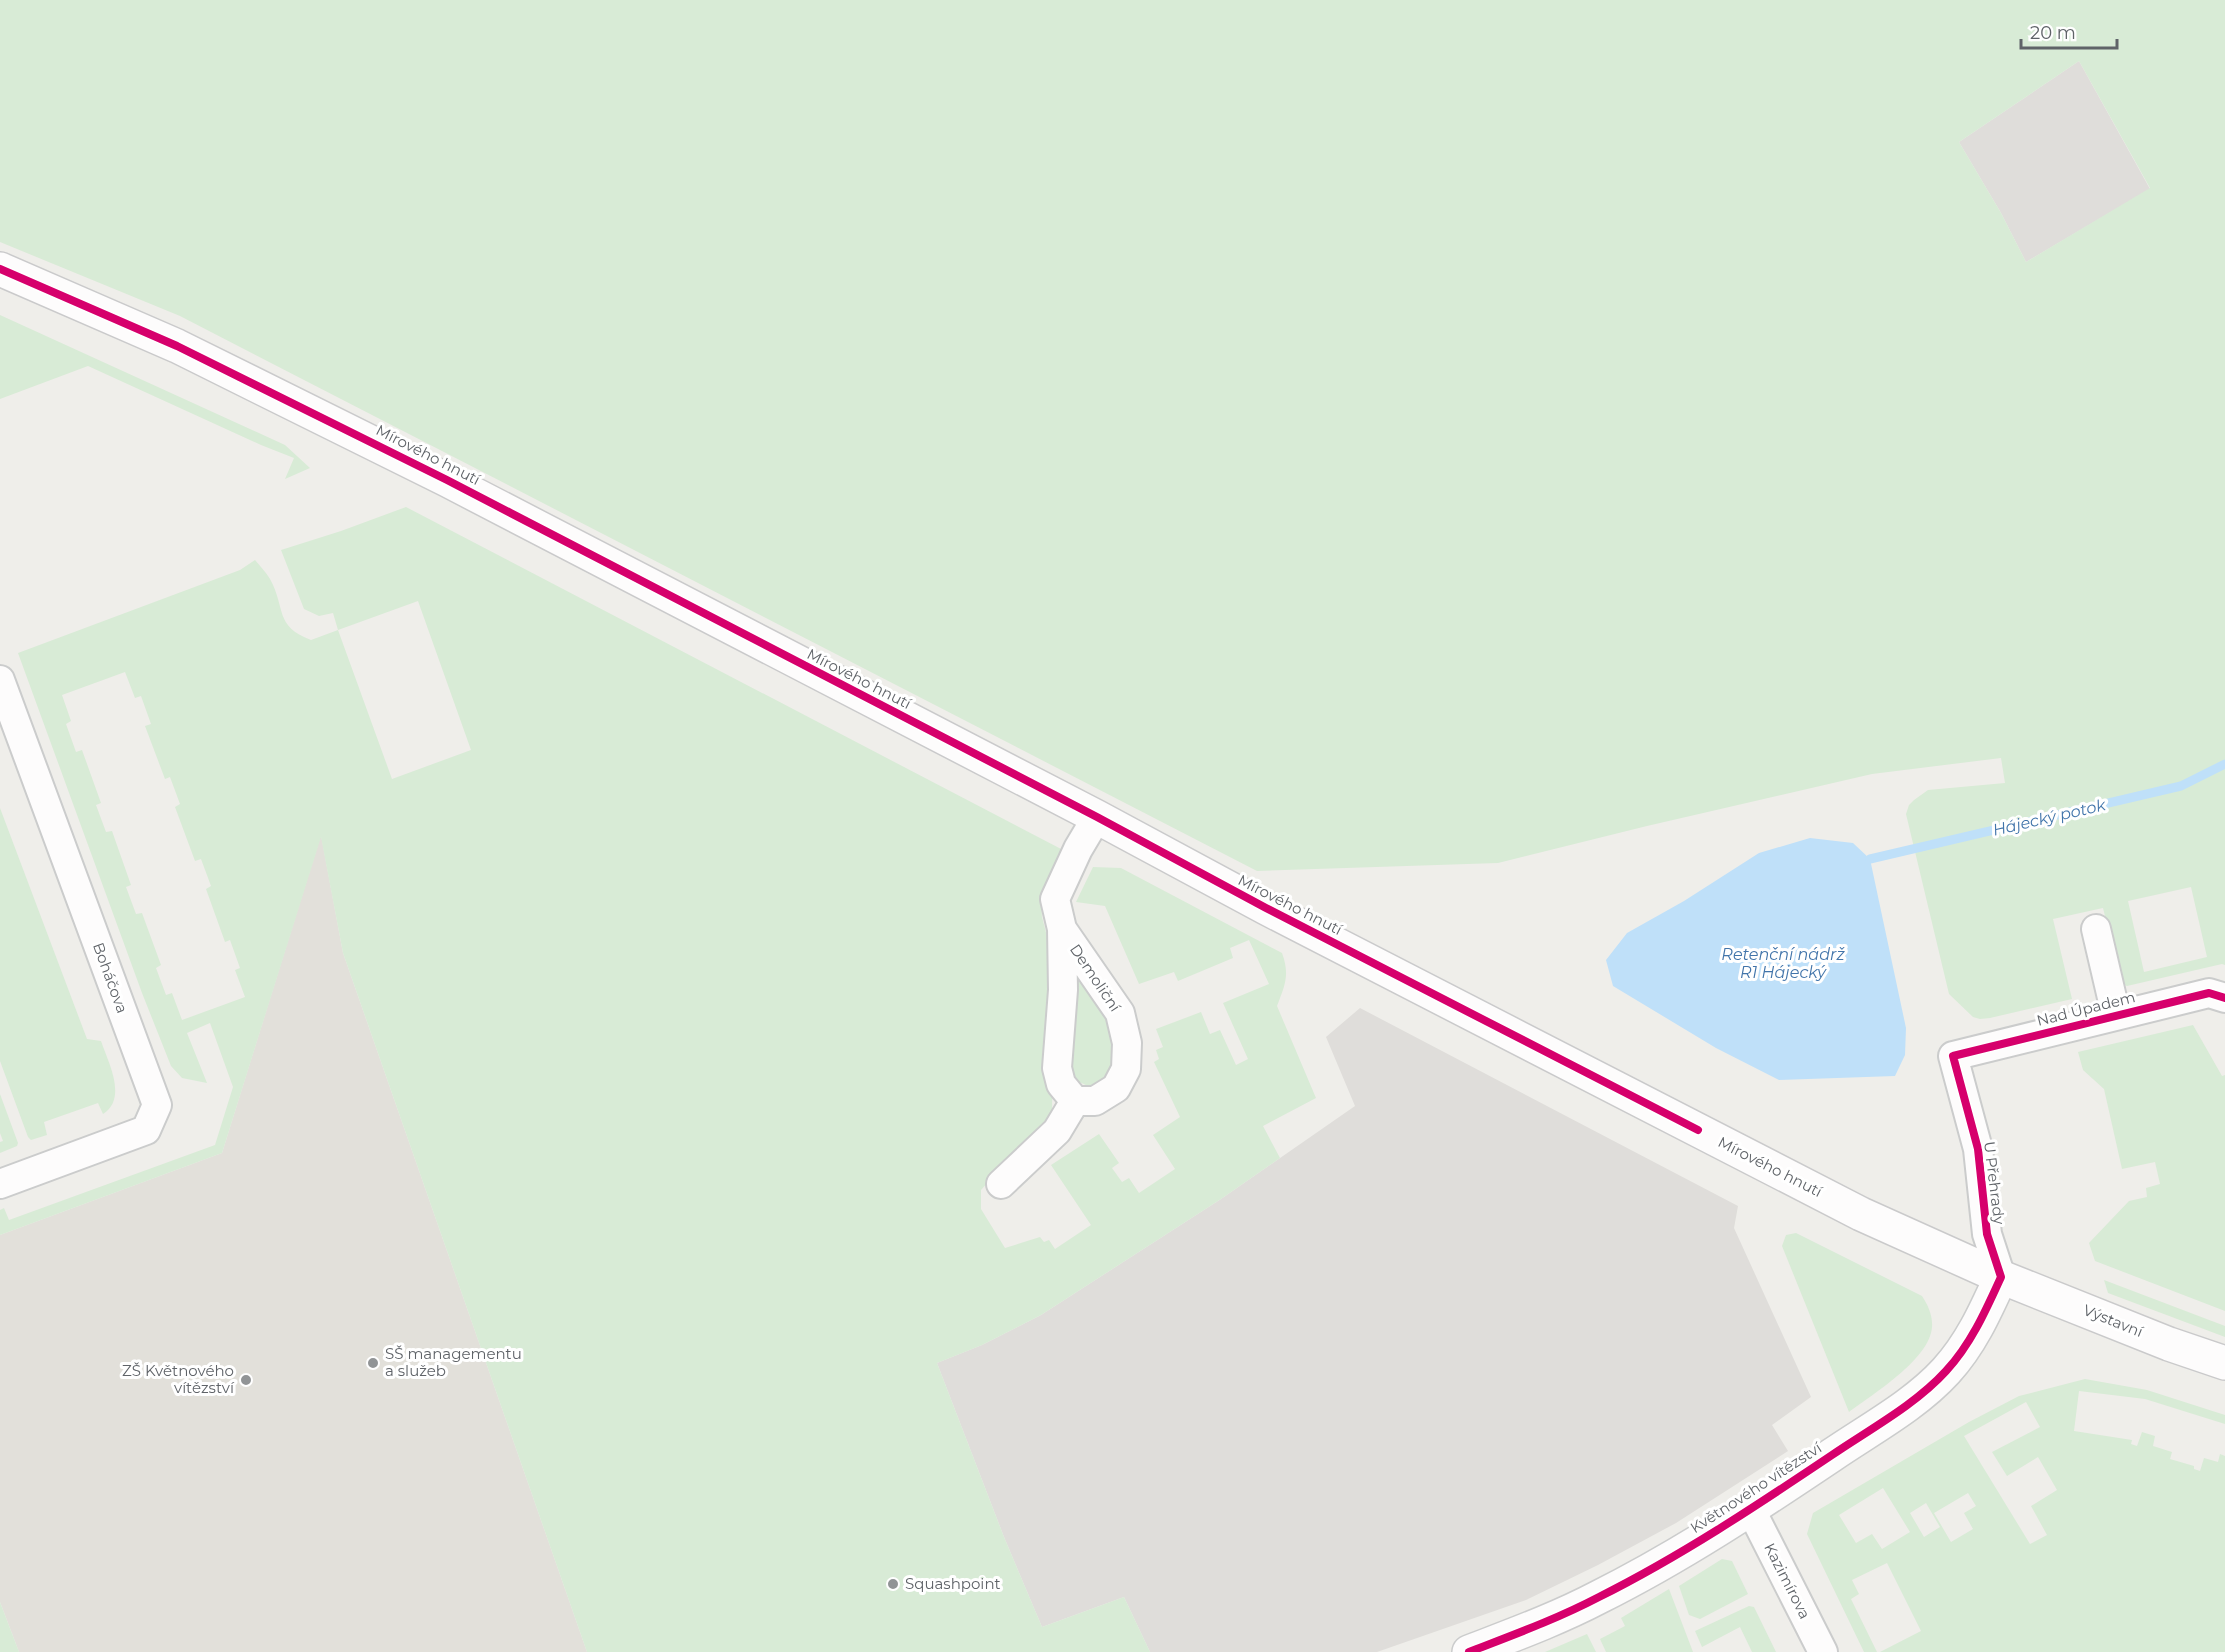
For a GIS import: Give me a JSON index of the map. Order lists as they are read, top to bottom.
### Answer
{
  "streets": {
    "main road": ["Mírového hnutí", "Výstavní", "Květnového vítězství"],
    "street": [
      "Boháčova",
      "Demoliční",
      "Nad Úpadem",
      "U Přehrady",
      "Kazimírova"
    ]
  },
  "crossings": [
    ["Mírového hnutí", "Demoliční"],
    ["Mírového hnutí", "U Přehrady"],
    ["Mírového hnutí", "Výstavní"],
    ["Mírového hnutí", "Květnového vítězství"],
    ["Nad Úpadem", "U Přehrady"],
    ["U Přehrady", "Výstavní"],
    ["U Přehrady", "Květnového vítězství"],
    ["Výstavní", "Květnového vítězství"],
    ["Květnového vítězství", "Kazimírova"]
  ],
  "water": ["Hájecký potok", "Retenční nádrž R1 Hájecký"],
  "places": ["SŠ managementu a služeb", "ZŠ Květnového vítězství", "Squashpoint"],
  "scale_bar": "20 m"
}
